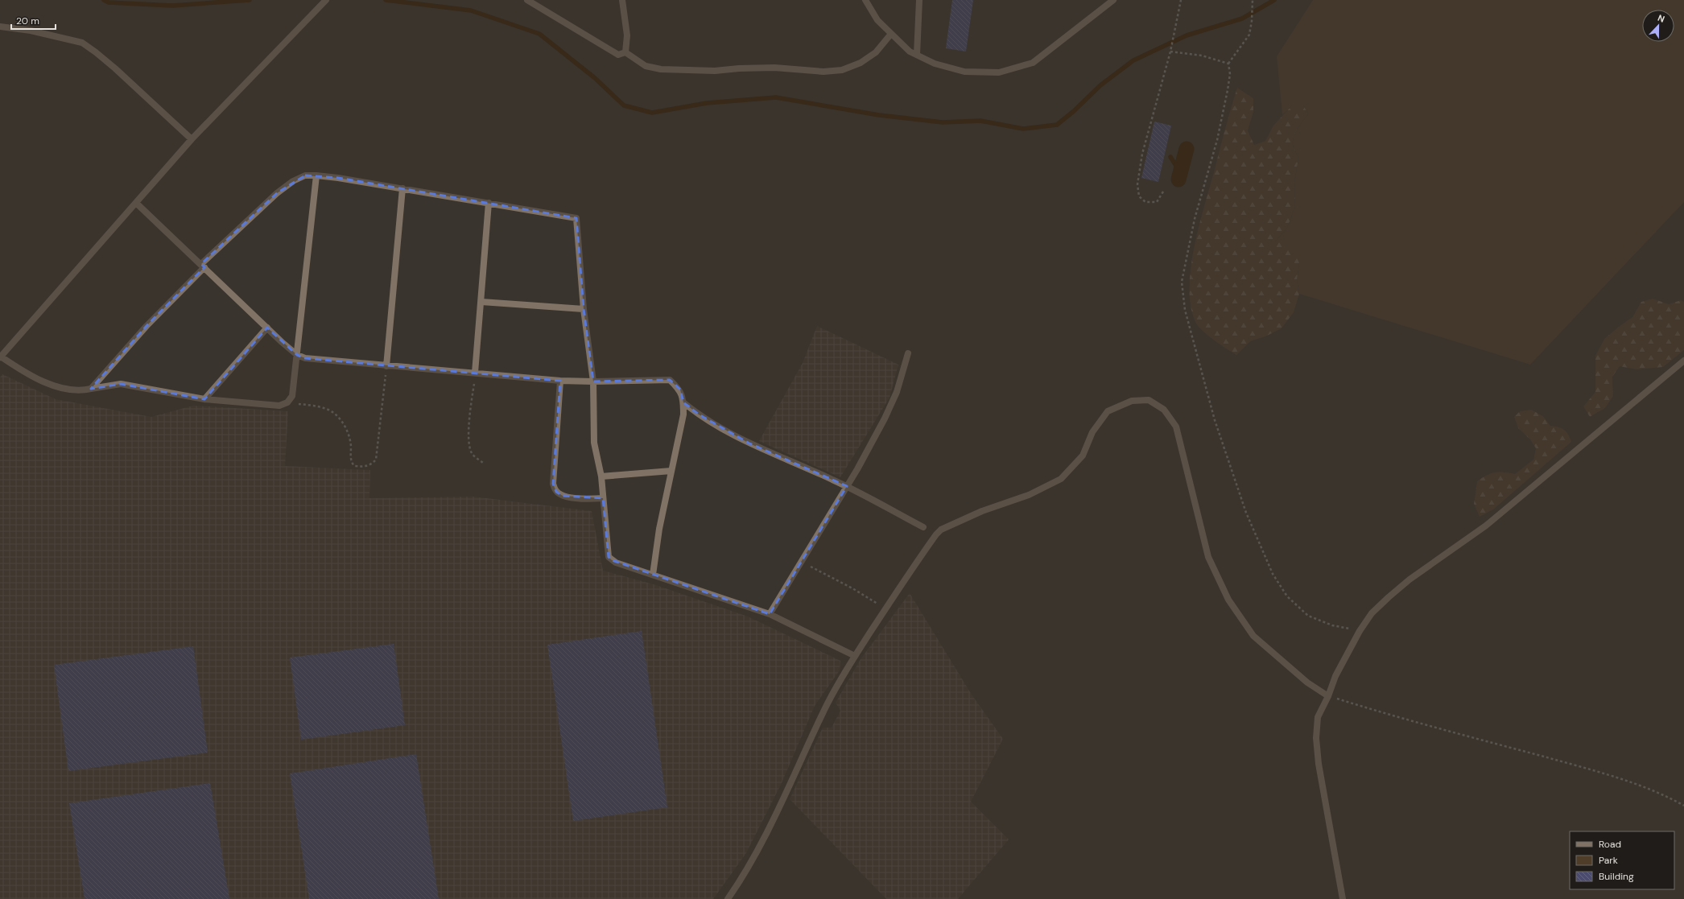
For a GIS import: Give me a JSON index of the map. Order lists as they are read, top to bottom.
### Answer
{
  "legend": ["Road", "Park", "Building"],
  "scale_bar": "20 m",
  "north": "top"
}
